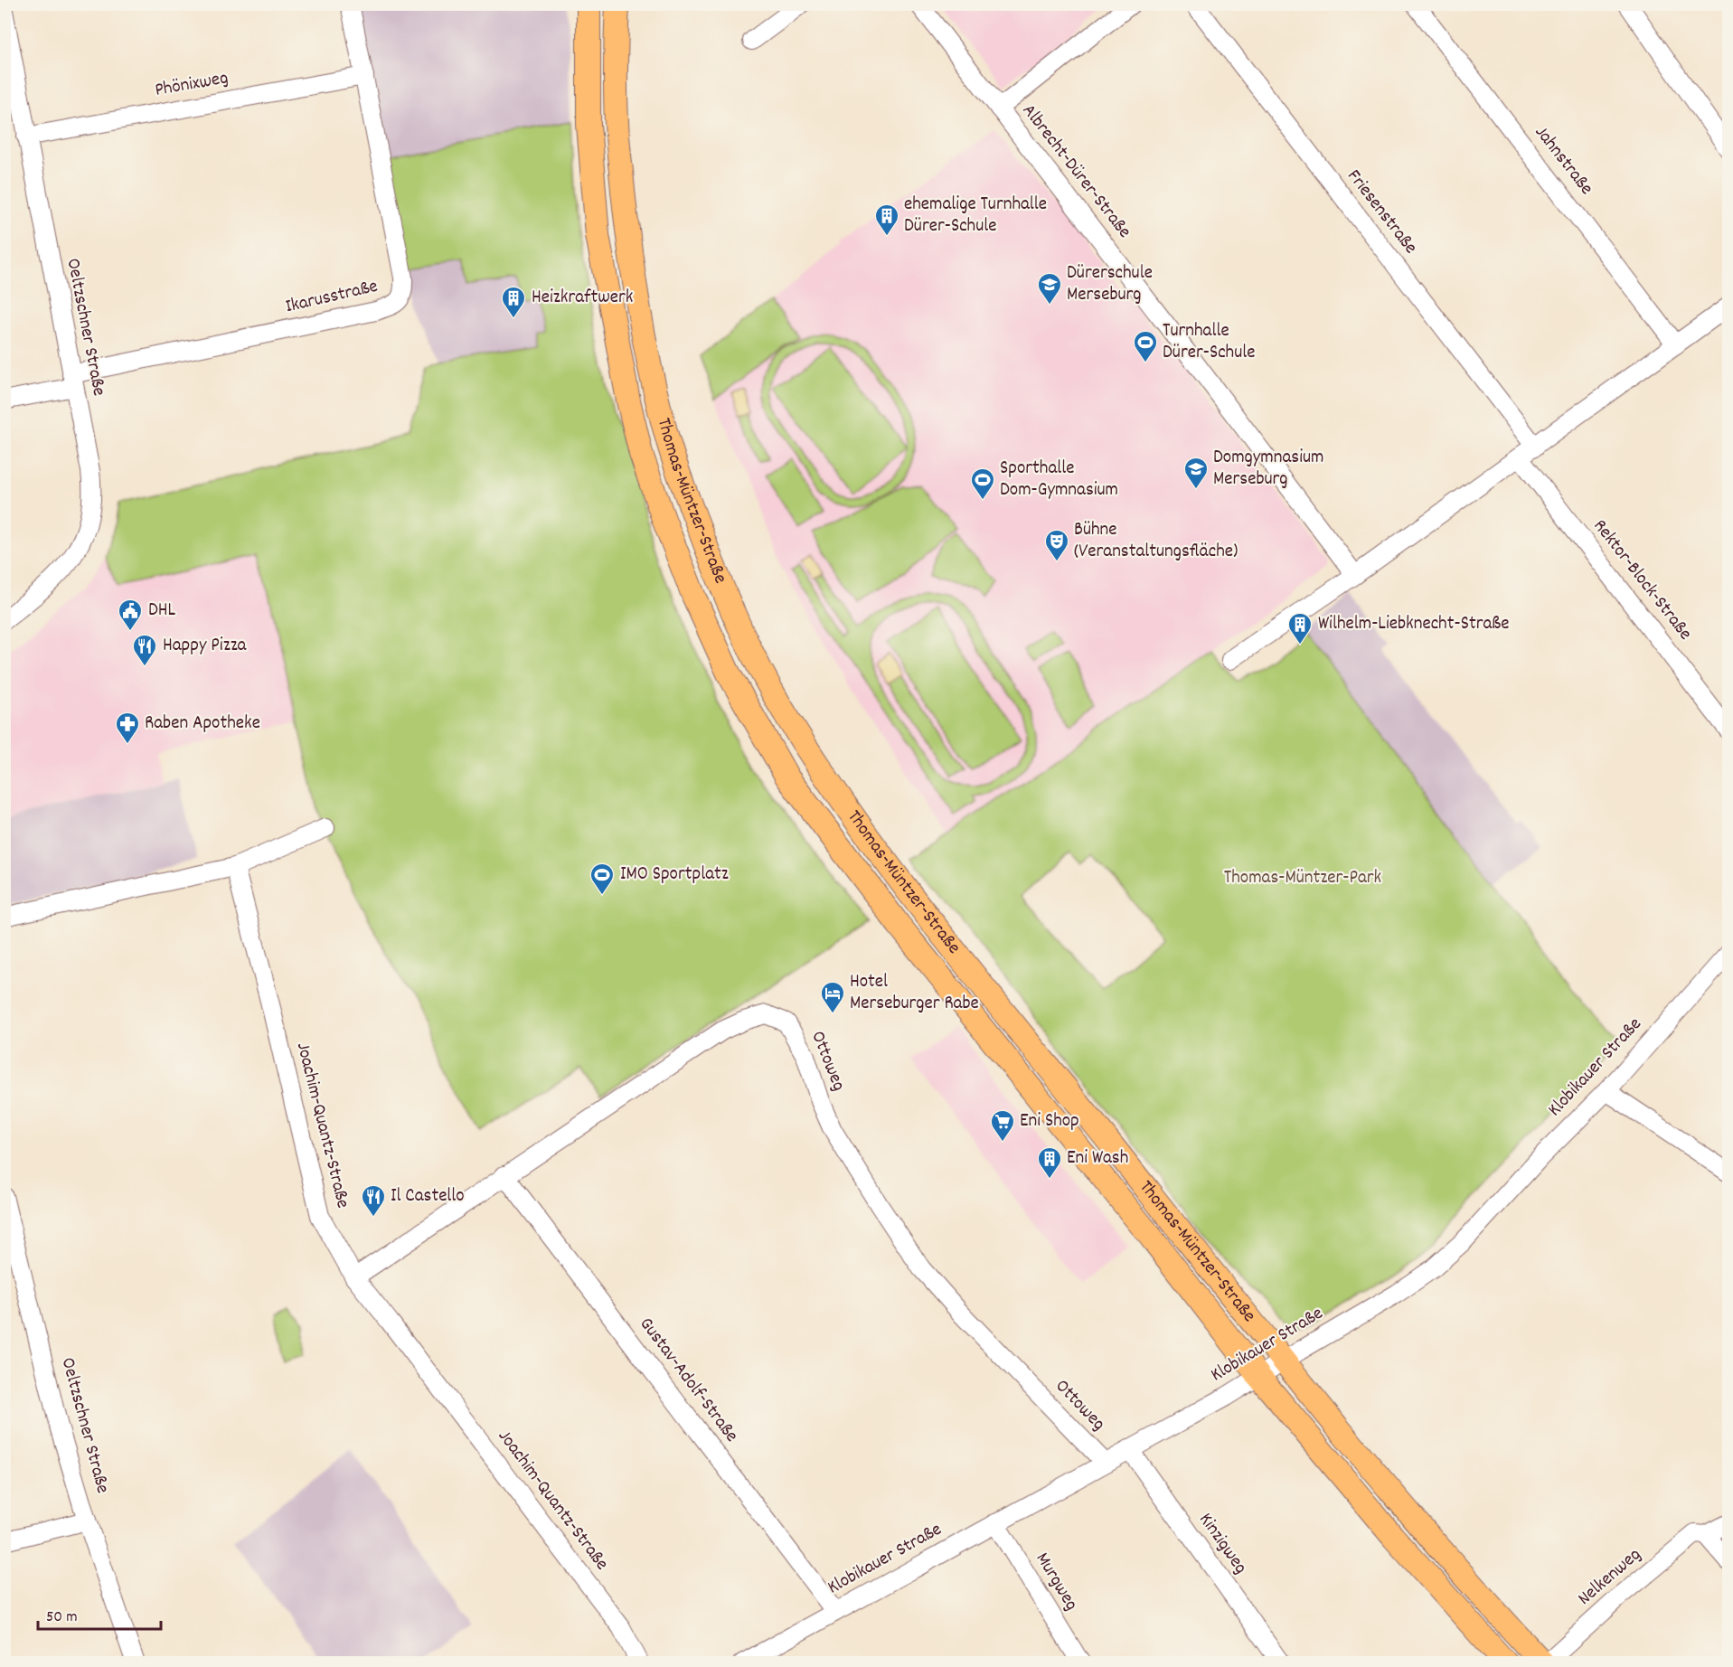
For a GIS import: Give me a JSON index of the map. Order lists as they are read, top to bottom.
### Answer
{
  "streets": {
    "main road": ["Thomas-Müntzer-Straße"],
    "street": [
      "Phönixweg",
      "Jahnstraße",
      "Albrecht-Dürer-Straße",
      "Friesenstraße",
      "Ikarusstraße",
      "Oeltzschner Straße",
      "Rektor-Block-Straße",
      "Ottoweg",
      "Klobikauer Straße",
      "Joachim-Quantz-Straße",
      "Gustav-Adolf-Straße",
      "Kinzigweg",
      "Nelkenweg",
      "Murgweg"
    ]
  },
  "crossings": [
    ["Phönixweg", "Ikarusstraße"],
    ["Phönixweg", "Oeltzschner Straße"],
    ["Ikarusstraße", "Oeltzschner Straße"],
    ["Thomas-Müntzer-Straße", "Klobikauer Straße"],
    ["Thomas-Müntzer-Straße", "Nelkenweg"],
    ["Ottoweg", "Klobikauer Straße"],
    ["Ottoweg", "Joachim-Quantz-Straße"],
    ["Ottoweg", "Gustav-Adolf-Straße"],
    ["Klobikauer Straße", "Gustav-Adolf-Straße"],
    ["Klobikauer Straße", "Kinzigweg"],
    ["Klobikauer Straße", "Murgweg"]
  ],
  "parks": ["Thomas-Müntzer-Park"],
  "places": {
    "building": [
      "ehemalige Turnhalle Dürer-Schule",
      "Heizkraftwerk",
      "Wilhelm-Liebknecht-Straße",
      "Eni Wash"
    ],
    "school or university": ["Dürerschule Merseburg", "Domgymnasium Merseburg"],
    "sports": ["Turnhalle Dürer-Schule", "Sporthalle Dom-Gymnasium", "IMO Sportplatz"],
    "theatre": ["Bühne (Veranstaltungsfläche)"],
    "public building": ["DHL"],
    "restaurant": ["Happy Pizza", "Il Castello"],
    "pharmacy": ["Raben Apotheke"],
    "hotel": ["Hotel Merseburger Rabe"],
    "supermarket": ["Eni Shop"]
  },
  "scale_bar": "50 m"
}
